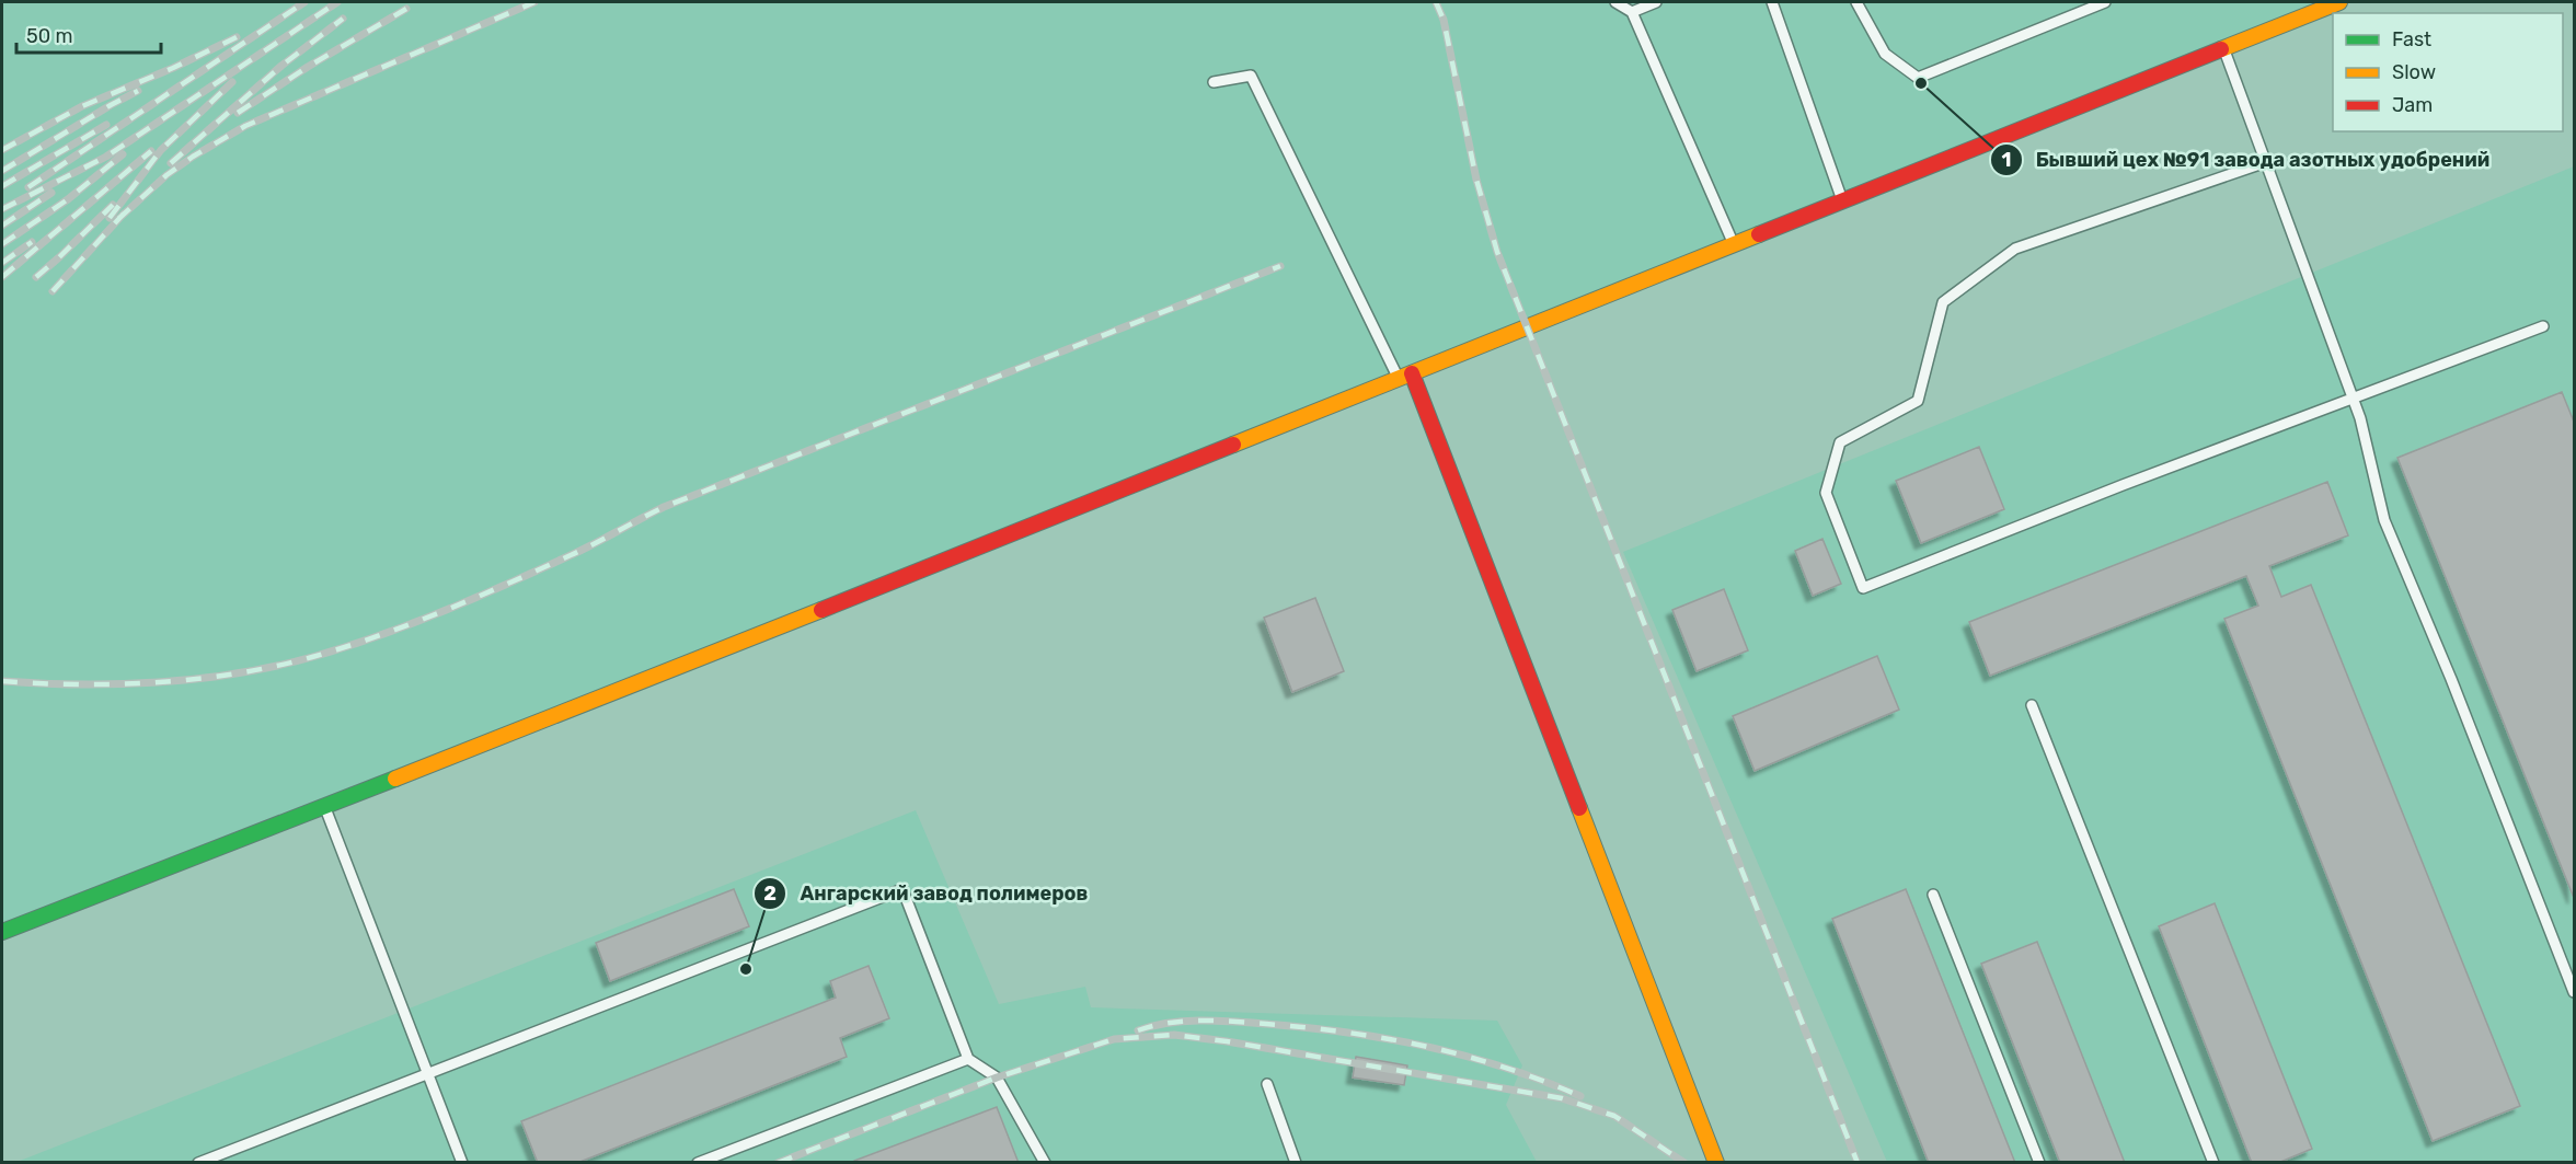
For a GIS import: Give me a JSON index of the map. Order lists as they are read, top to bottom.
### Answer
{
  "places": ["Бывший цех №91 завода азотных удобрений", "Ангарский завод полимеров"],
  "legend": ["Fast", "Slow", "Jam"],
  "scale_bar": "50 m"
}
